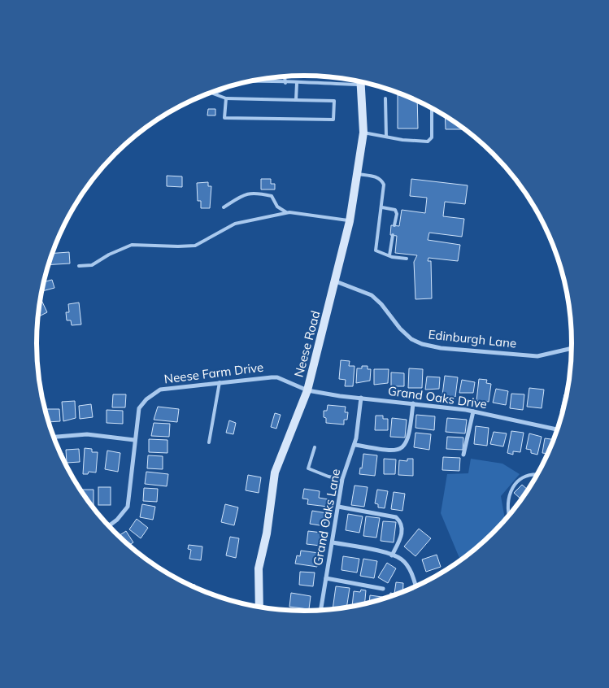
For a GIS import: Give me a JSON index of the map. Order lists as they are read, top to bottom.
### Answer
{
  "streets": {
    "street": [
      "Edinburgh Lane",
      "Neese Road",
      "Neese Farm Drive",
      "Grand Oaks Drive",
      "Grand Oaks Lane"
    ]
  },
  "crossings": [
    ["Edinburgh Lane", "Neese Road"],
    ["Neese Road", "Neese Farm Drive"],
    ["Neese Road", "Grand Oaks Drive"],
    ["Neese Farm Drive", "Grand Oaks Drive"],
    ["Grand Oaks Drive", "Grand Oaks Lane"]
  ]
}
